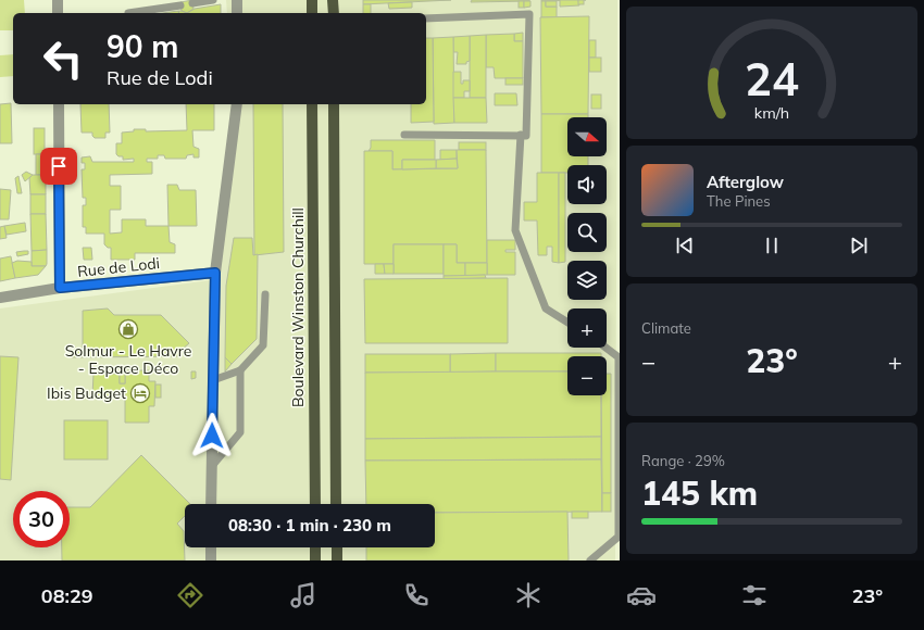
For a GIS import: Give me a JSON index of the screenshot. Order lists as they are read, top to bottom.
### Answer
{
  "streets": {
    "main road": ["Boulevard Winston Churchill"],
    "street": ["Rue de Lodi"]
  },
  "places": {
    "shop": ["Solmur - Le Havre - Espace Déco"],
    "hotel": ["Ibis Budget"]
  },
  "north": "right",
  "page": {
    "turn": ["90 m", "Rue de Lodi"],
    "map_buttons": ["+", "−"],
    "song": ["Afterglow", "The Pines"],
    "tile": [
      "Climate",
      ["Range · 29%", "145 km"]
    ],
    "heat": ["−", "23°", "+"],
    "limit": "30",
    "trip": "08:30 · 1 min · 230 m",
    "tabs": ["08:29", "23°"],
    "gauge": ["24", "km/h"]
  }
}
